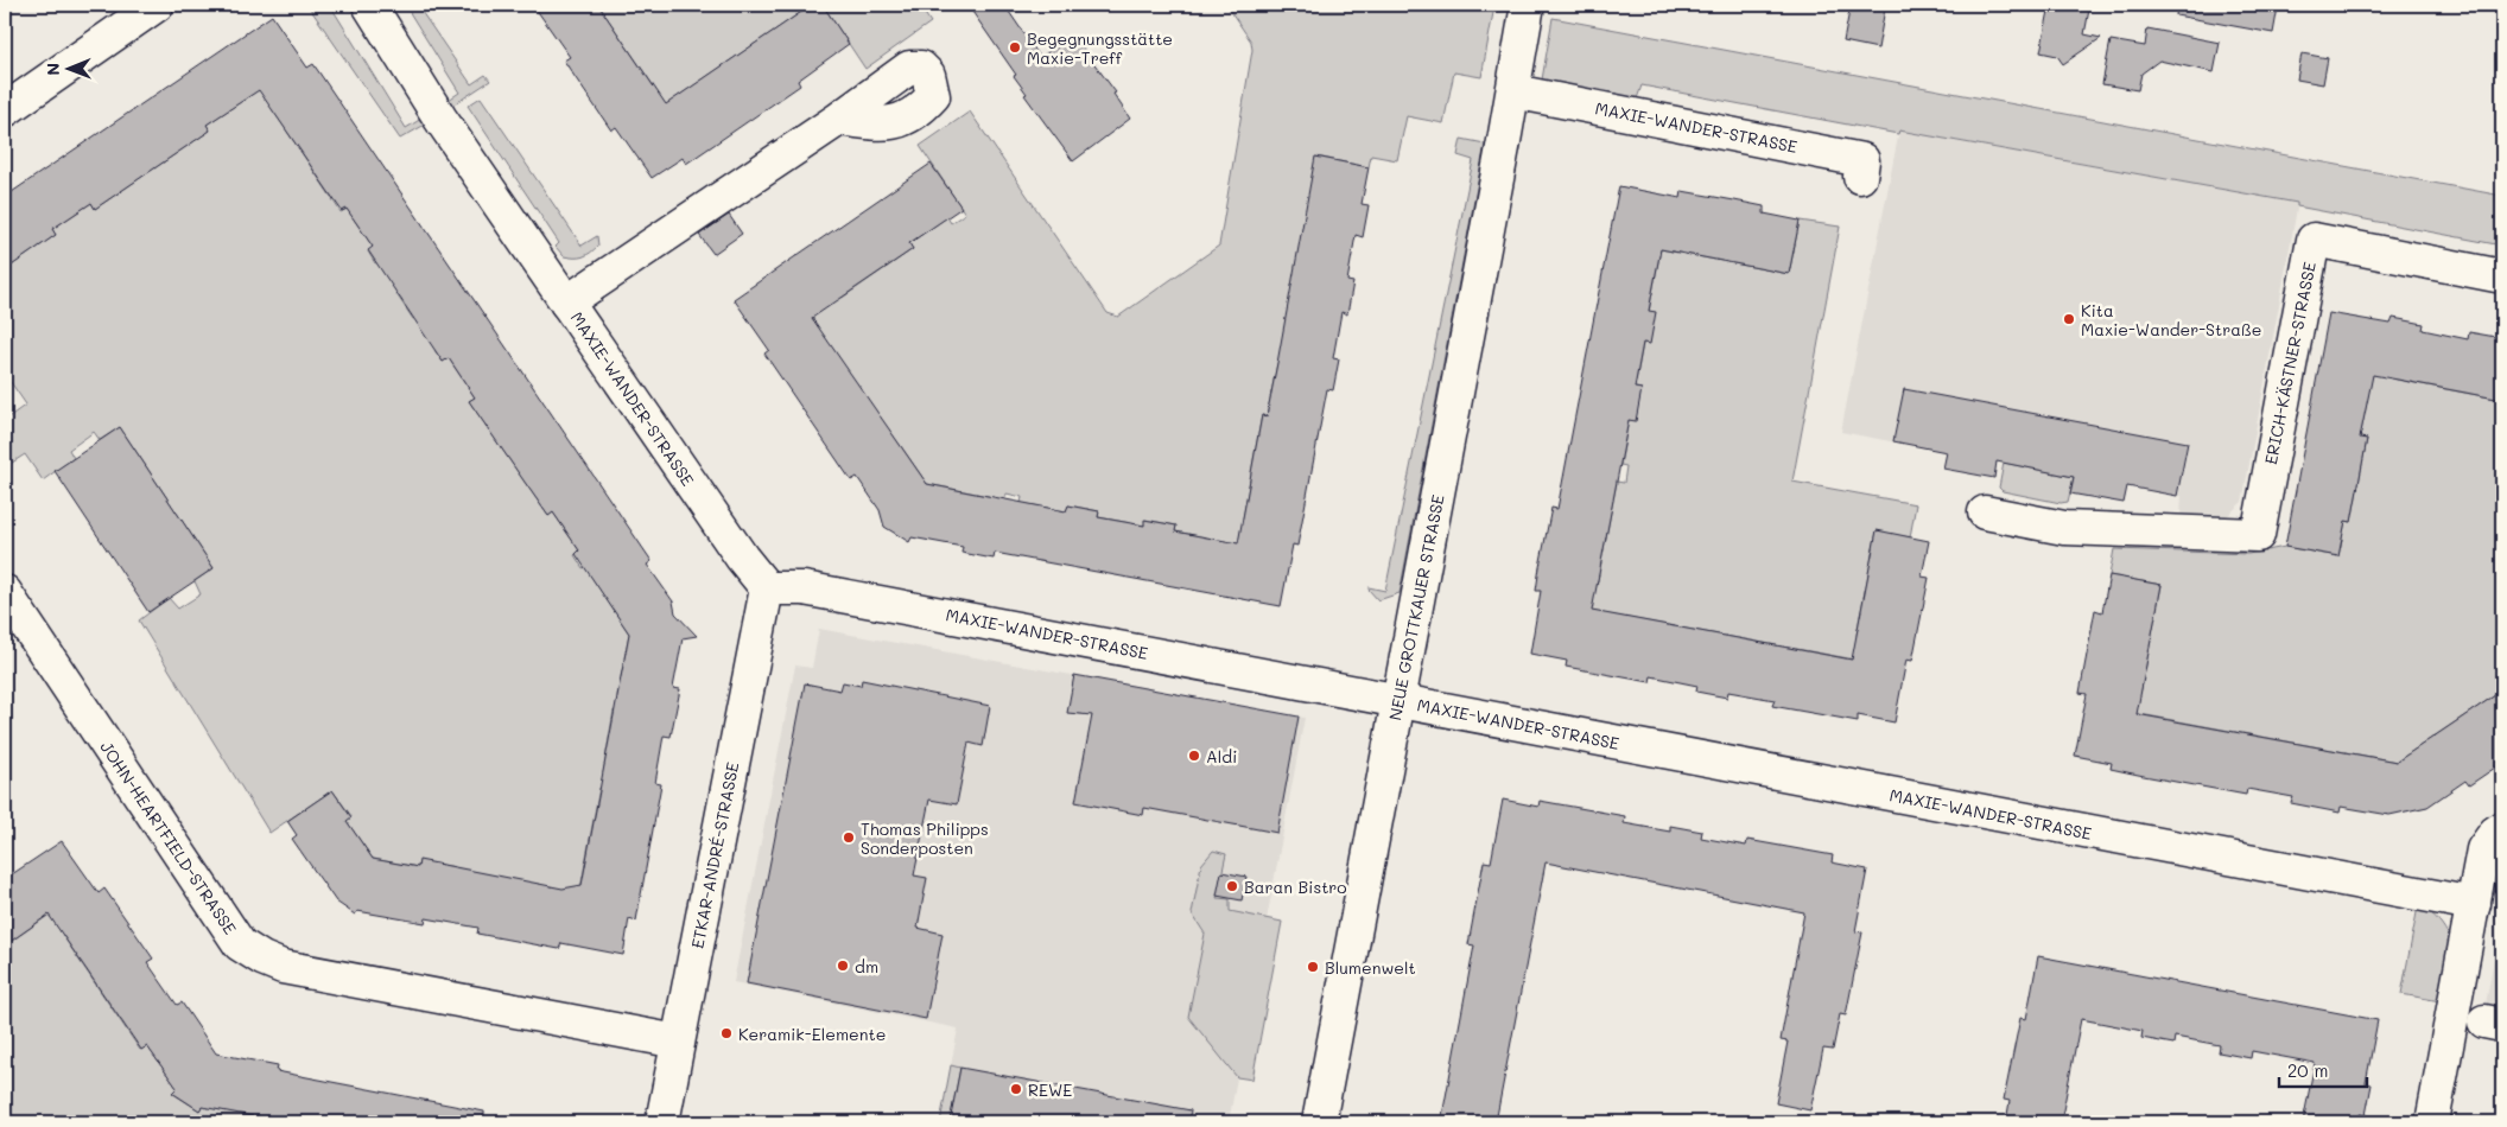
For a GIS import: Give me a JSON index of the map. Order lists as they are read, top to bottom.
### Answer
{
  "streets": {
    "street": [
      "MAXIE-WANDER-STRASSE",
      "ERICH-KÄSTNER-STRASSE",
      "NEUE GROTTKAUER STRASSE",
      "JOHN-HEARTFIELD-STRASSE",
      "ETKAR-ANDRÉ-STRASSE"
    ]
  },
  "crossings": [
    ["MAXIE-WANDER-STRASSE", "NEUE GROTTKAUER STRASSE"],
    ["MAXIE-WANDER-STRASSE", "ETKAR-ANDRÉ-STRASSE"],
    ["JOHN-HEARTFIELD-STRASSE", "ETKAR-ANDRÉ-STRASSE"]
  ],
  "places": [
    "Begegnungsstätte Maxie-Treff",
    "Kita Maxie-Wander-Straße",
    "Aldi",
    "Thomas Philipps Sonderposten",
    "Baran Bistro",
    "dm",
    "Blumenwelt",
    "Keramik-Elemente",
    "REWE"
  ],
  "scale_bar": "20 m",
  "north": "left"
}
